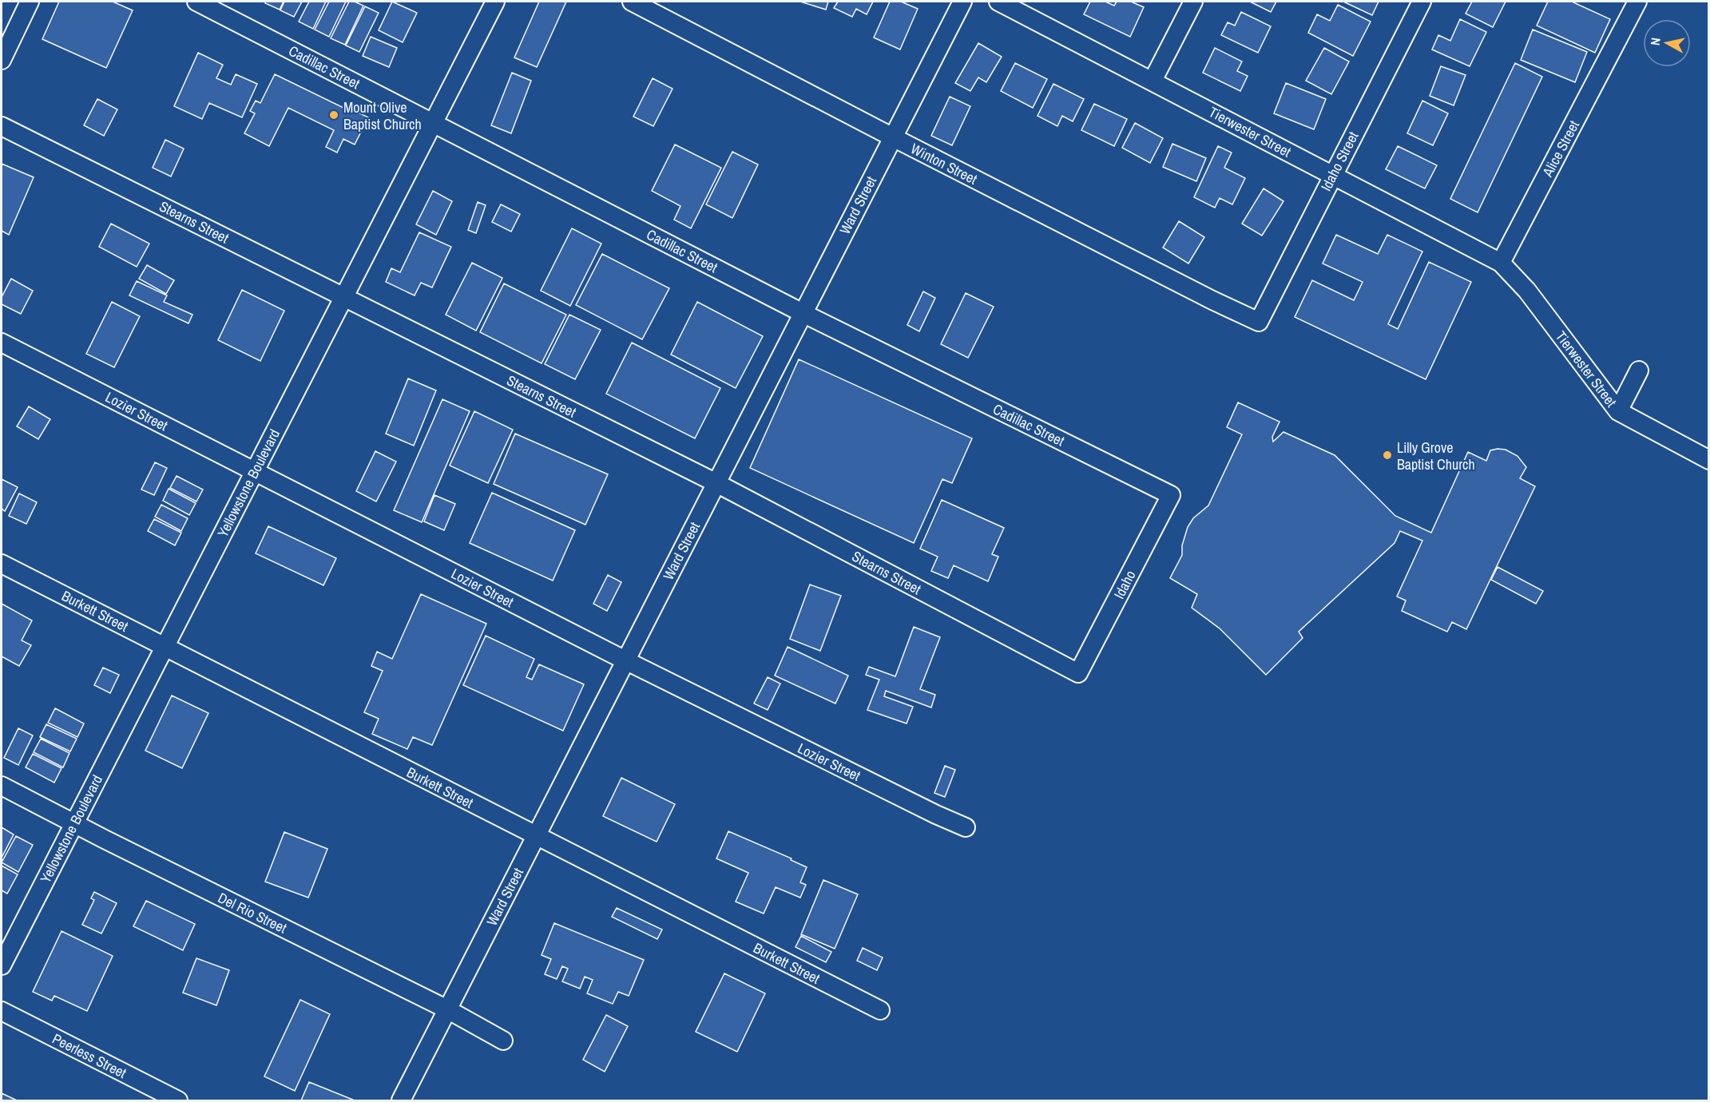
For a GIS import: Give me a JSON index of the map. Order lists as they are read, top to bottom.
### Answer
{
  "streets": {
    "street": [
      "Cadillac Street",
      "Tierwester Street",
      "Alice Street",
      "Idaho Street",
      "Winton Street",
      "Ward Street",
      "Stearns Street",
      "Lozier Street",
      "Yellowstone Boulevard",
      "Idaho",
      "Burkett Street",
      "Del Rio Street",
      "Peerless Street"
    ]
  },
  "crossings": [
    ["Cadillac Street", "Ward Street"],
    ["Cadillac Street", "Yellowstone Boulevard"],
    ["Cadillac Street", "Idaho"],
    ["Tierwester Street", "Alice Street"],
    ["Tierwester Street", "Idaho Street"],
    ["Idaho Street", "Winton Street"],
    ["Winton Street", "Ward Street"],
    ["Ward Street", "Stearns Street"],
    ["Ward Street", "Lozier Street"],
    ["Ward Street", "Burkett Street"],
    ["Ward Street", "Del Rio Street"],
    ["Stearns Street", "Yellowstone Boulevard"],
    ["Stearns Street", "Idaho"],
    ["Lozier Street", "Yellowstone Boulevard"],
    ["Yellowstone Boulevard", "Burkett Street"],
    ["Yellowstone Boulevard", "Del Rio Street"]
  ],
  "places": ["Mount Olive Baptist Church", "Lilly Grove Baptist Church"],
  "north": "left"
}
